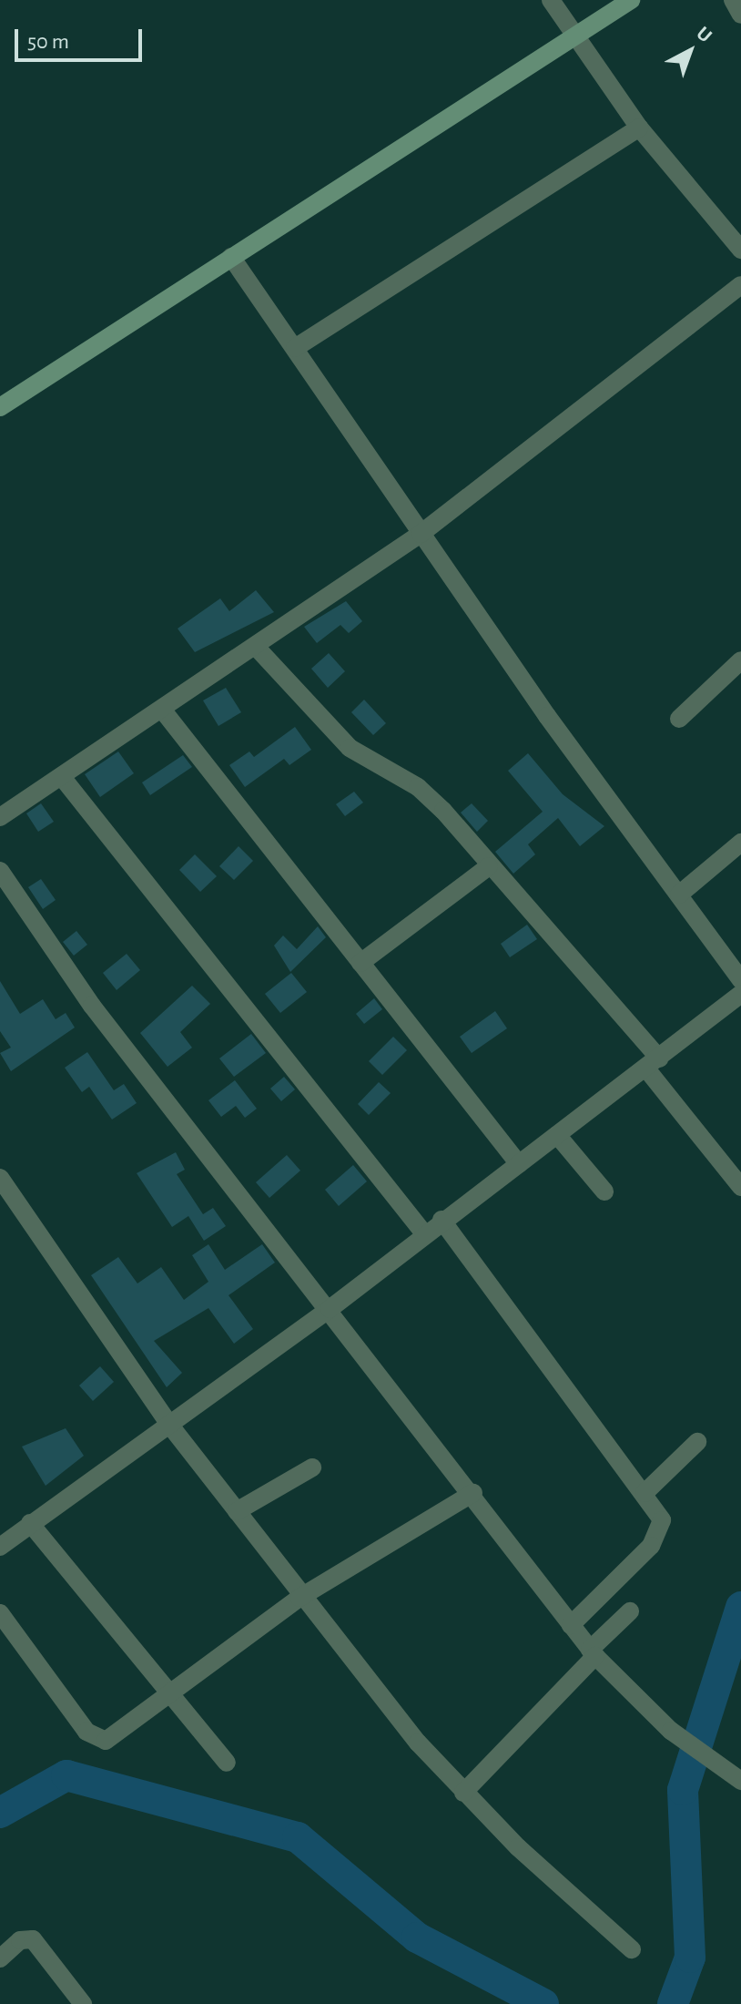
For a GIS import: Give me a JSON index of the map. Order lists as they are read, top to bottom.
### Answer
{
  "scale_bar": "50 m",
  "north": "top right"
}
